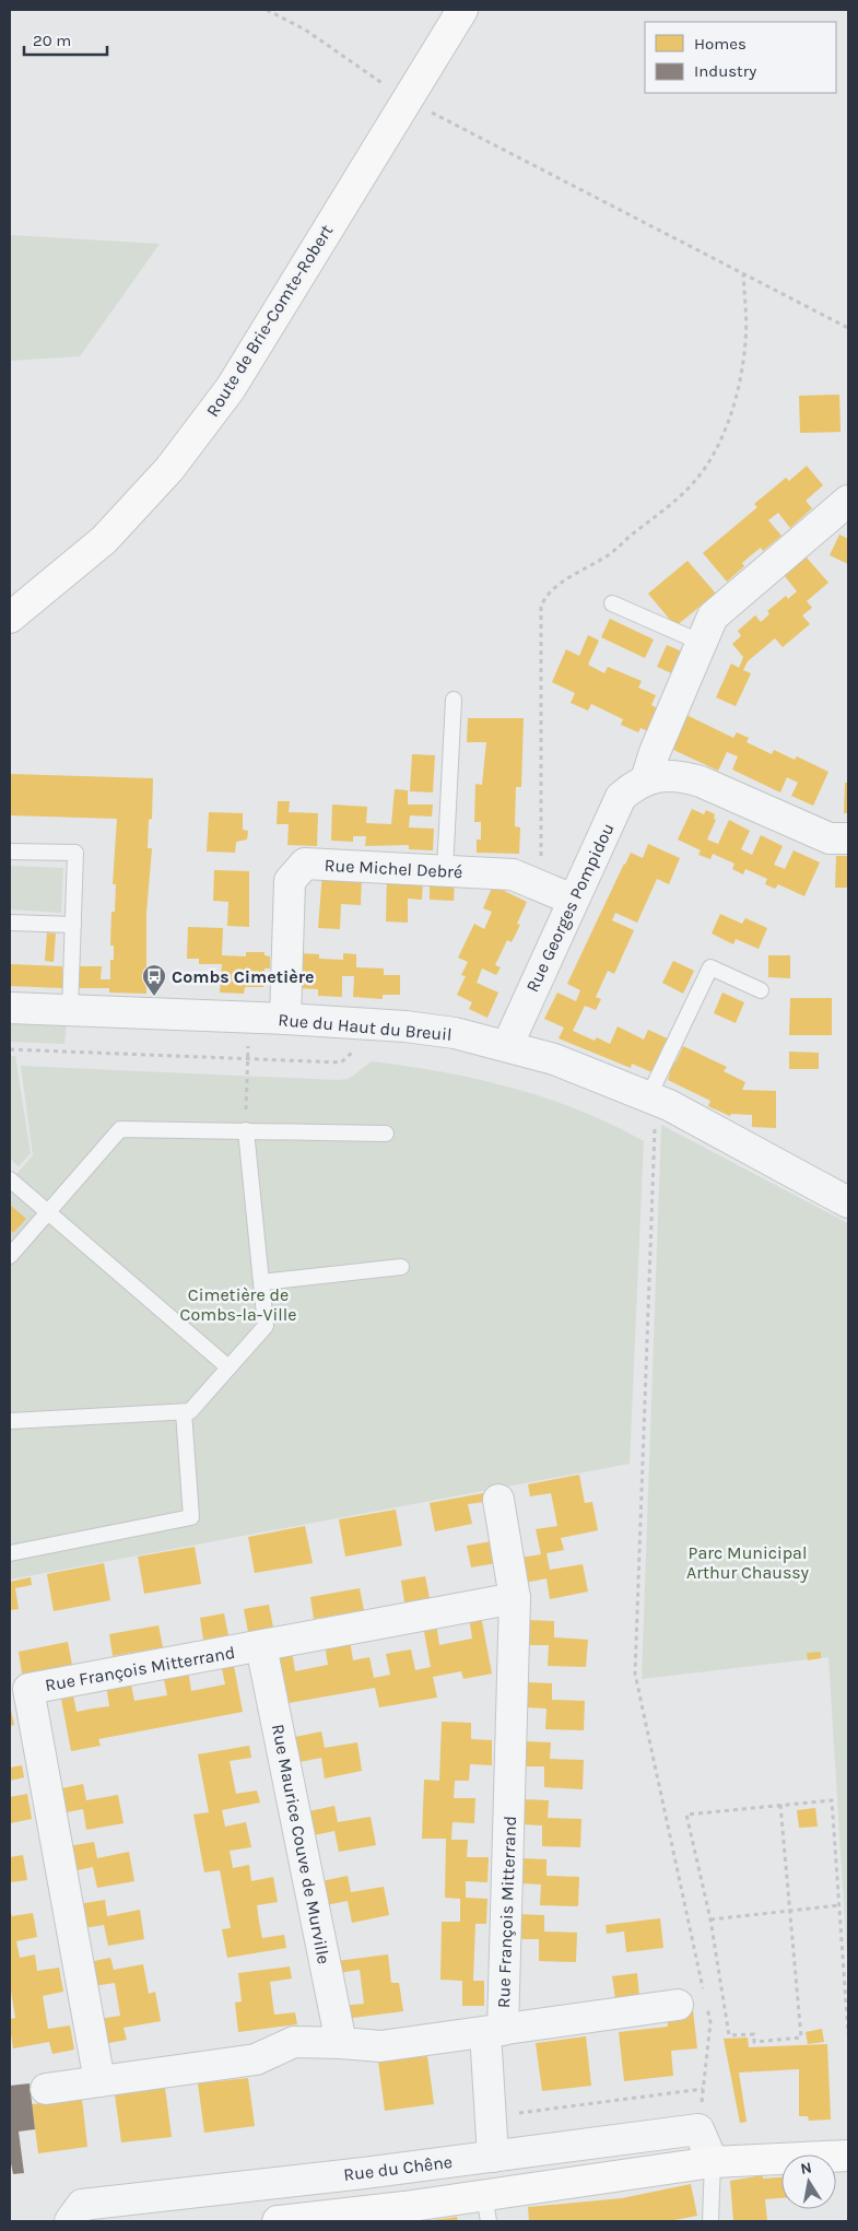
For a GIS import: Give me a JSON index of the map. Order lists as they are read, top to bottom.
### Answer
{
  "streets": {
    "main road": ["Route de Brie-Comte-Robert"],
    "street": [
      "Rue Michel Debré",
      "Rue Georges Pompidou",
      "Rue du Haut du Breuil",
      "Rue François Mitterrand",
      "Rue Maurice Couve de Murville",
      "Rue du Chêne"
    ]
  },
  "crossings": [
    ["Rue Michel Debré", "Rue Georges Pompidou"],
    ["Rue Michel Debré", "Rue du Haut du Breuil"],
    ["Rue Georges Pompidou", "Rue du Haut du Breuil"],
    ["Rue François Mitterrand", "Rue Maurice Couve de Murville"],
    ["Rue François Mitterrand", "Rue du Chêne"]
  ],
  "parks": ["Cimetière de Combs-la-Ville", "Parc Municipal Arthur Chaussy"],
  "places": {
    "bus stop": ["Combs Cimetière"]
  },
  "legend": ["Homes", "Industry"],
  "scale_bar": "20 m",
  "north": "top"
}
